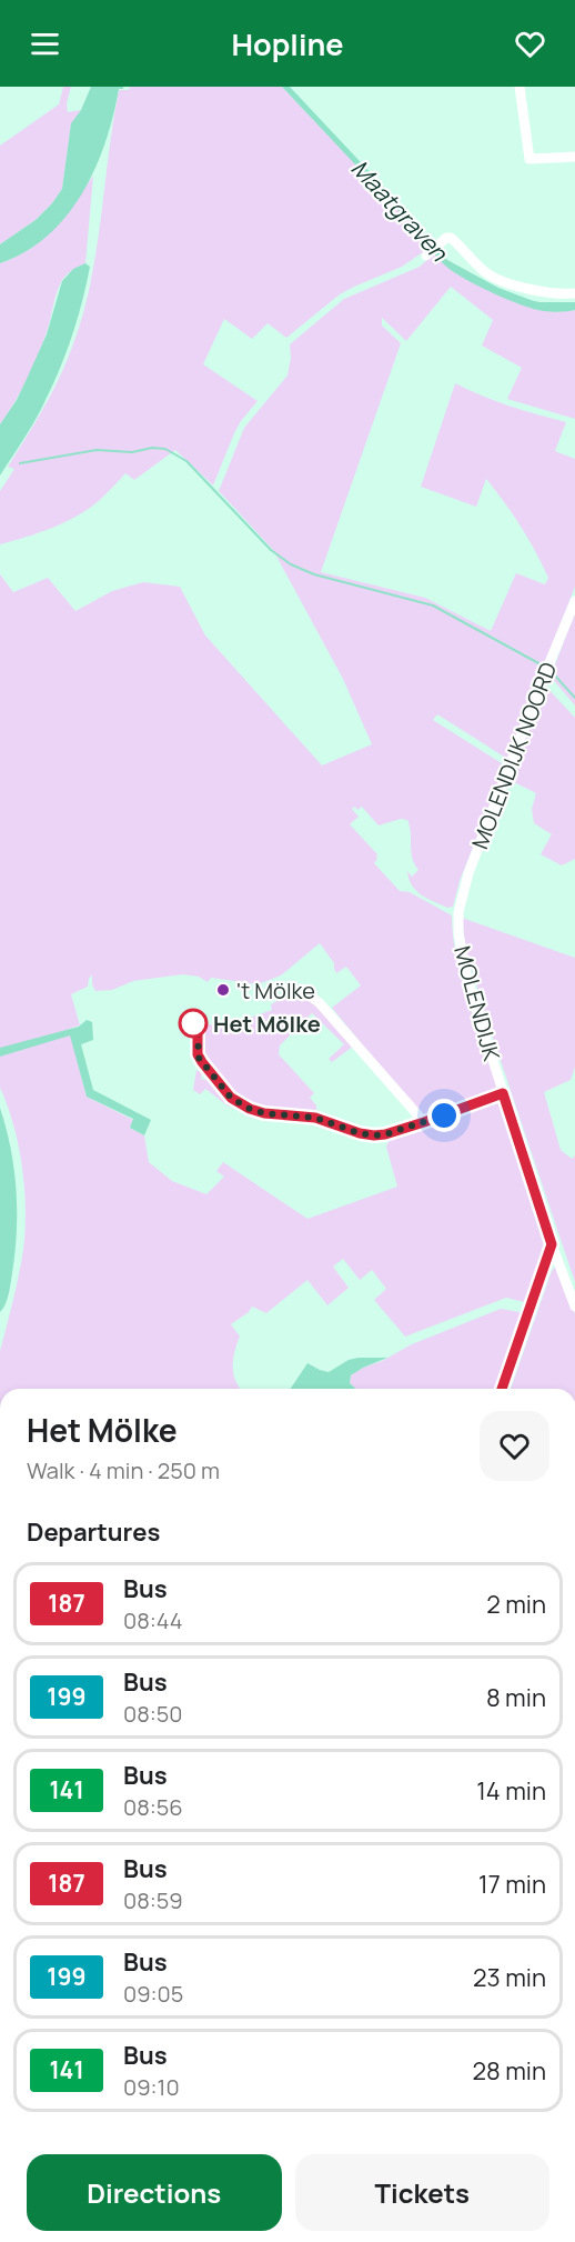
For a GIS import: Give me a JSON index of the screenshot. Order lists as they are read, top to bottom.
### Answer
{
  "streets": {
    "street": ["MOLENDIJK NOORD", "MOLENDIJK"]
  },
  "crossings": [
    ["MOLENDIJK NOORD", "MOLENDIJK"]
  ],
  "water": ["Maatgraven"],
  "places": ["'t Mölke", "Het Mölke"],
  "lines": ["bus line 187"],
  "page": {
    "header": "Hopline",
    "heading": [
      ["Het Mölke", "Walk · 4 min · 250 m"],
      "Departures"
    ],
    "list": [
      {
        "mark": "187",
        "name": "Bus",
        "note": "08:44",
        "value": "2 min"
      },
      {
        "mark": "199",
        "name": "Bus",
        "note": "08:50",
        "value": "8 min"
      },
      {
        "mark": "141",
        "name": "Bus",
        "note": "08:56",
        "value": "14 min"
      },
      {
        "mark": "187",
        "name": "Bus",
        "note": "08:59",
        "value": "17 min"
      },
      {
        "mark": "199",
        "name": "Bus",
        "note": "09:05",
        "value": "23 min"
      },
      {
        "mark": "141",
        "name": "Bus",
        "note": "09:10",
        "value": "28 min"
      }
    ],
    "buttons": ["Directions", "Tickets"]
  }
}
